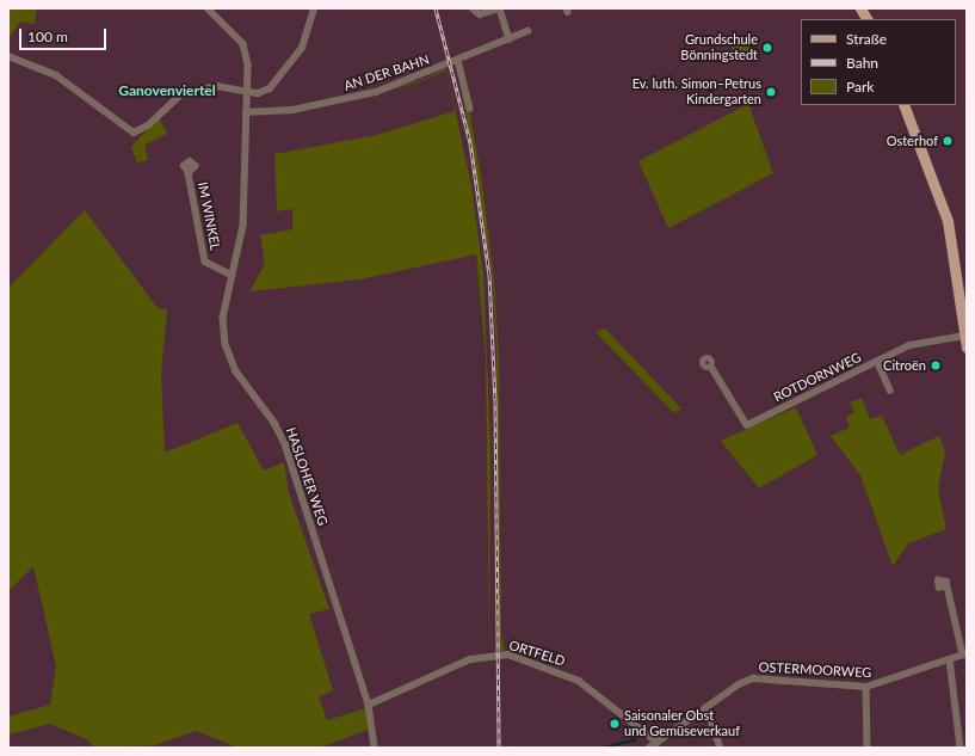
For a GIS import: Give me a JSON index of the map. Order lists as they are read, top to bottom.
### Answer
{
  "streets": {
    "street": [
      "AN DER BAHN",
      "IM WINKEL",
      "ROTDORNWEG",
      "HASLOHER WEG",
      "ORTFELD",
      "OSTERMOORWEG"
    ]
  },
  "crossings": [
    ["AN DER BAHN", "HASLOHER WEG"],
    ["IM WINKEL", "HASLOHER WEG"],
    ["HASLOHER WEG", "ORTFELD"],
    ["ORTFELD", "OSTERMOORWEG"]
  ],
  "districts": ["Ganovenviertel"],
  "places": [
    "Grundschule Bönningstedt",
    "Ev. luth. Simon–Petrus Kindergarten",
    "Osterhof",
    "Citroën",
    "Saisonaler Obst und Gemüseverkauf"
  ],
  "legend": ["Straße", "Bahn", "Park"],
  "scale_bar": "100 m"
}
